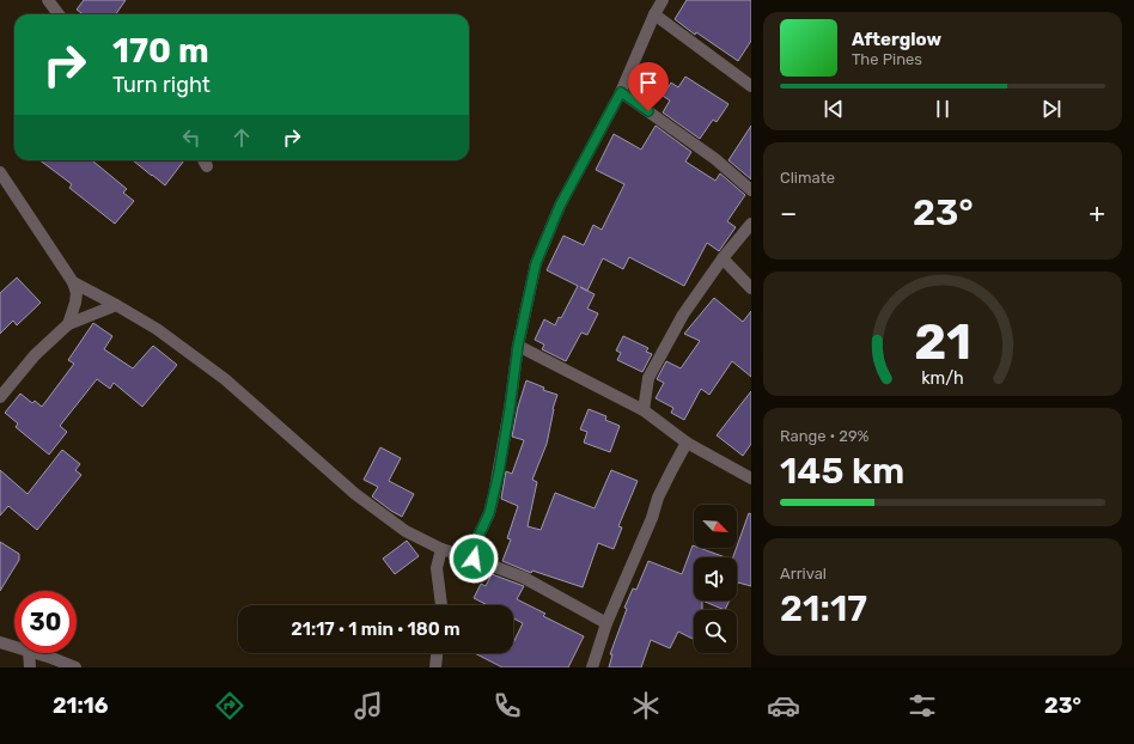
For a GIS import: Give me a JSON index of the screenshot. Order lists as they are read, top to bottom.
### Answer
{
  "north": "bottom right",
  "page": {
    "turn": ["170 m", "Turn right"],
    "song": ["Afterglow", "The Pines"],
    "tile": [
      "Climate",
      ["Range · 29%", "145 km"],
      ["Arrival", "21:17"]
    ],
    "heat": ["−", "23°", "+"],
    "limit": "30",
    "trip": "21:17 · 1 min · 180 m",
    "tabs": ["21:16", "23°"],
    "gauge": ["21", "km/h"]
  }
}
